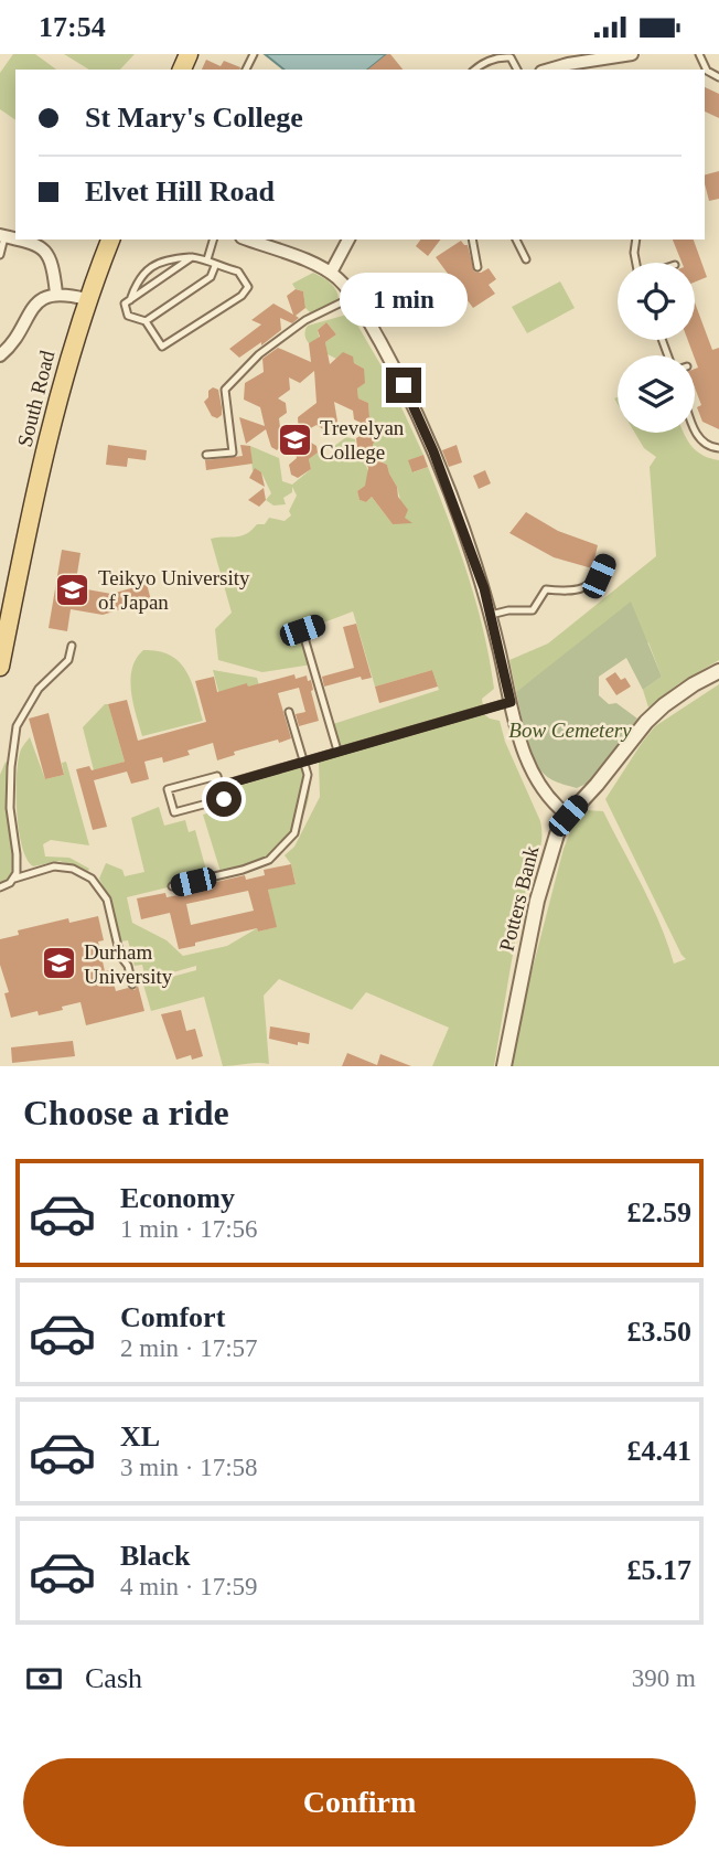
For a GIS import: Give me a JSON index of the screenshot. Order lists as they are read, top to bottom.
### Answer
{
  "streets": {
    "main road": ["South Road"],
    "street": ["Potters Bank"]
  },
  "parks": ["Bow Cemetery"],
  "places": {
    "school or university": ["Trevelyan College", "Teikyo University of Japan", "Durham University"]
  },
  "page": {
    "status": "17:54",
    "banner": ["St Mary's College", "Elvet Hill Road"],
    "bubble": "1 min",
    "heading": "Choose a ride",
    "list": [
      {
        "name": "Economy",
        "note": "1 min · 17:56",
        "value": "£2.59"
      },
      {
        "name": "Comfort",
        "note": "2 min · 17:57",
        "value": "£3.50"
      },
      {
        "name": "XL",
        "note": "3 min · 17:58",
        "value": "£4.41"
      },
      {
        "name": "Black",
        "note": "4 min · 17:59",
        "value": "£5.17"
      }
    ],
    "pay": ["Cash", "390 m"],
    "buttons": "Confirm"
  }
}
